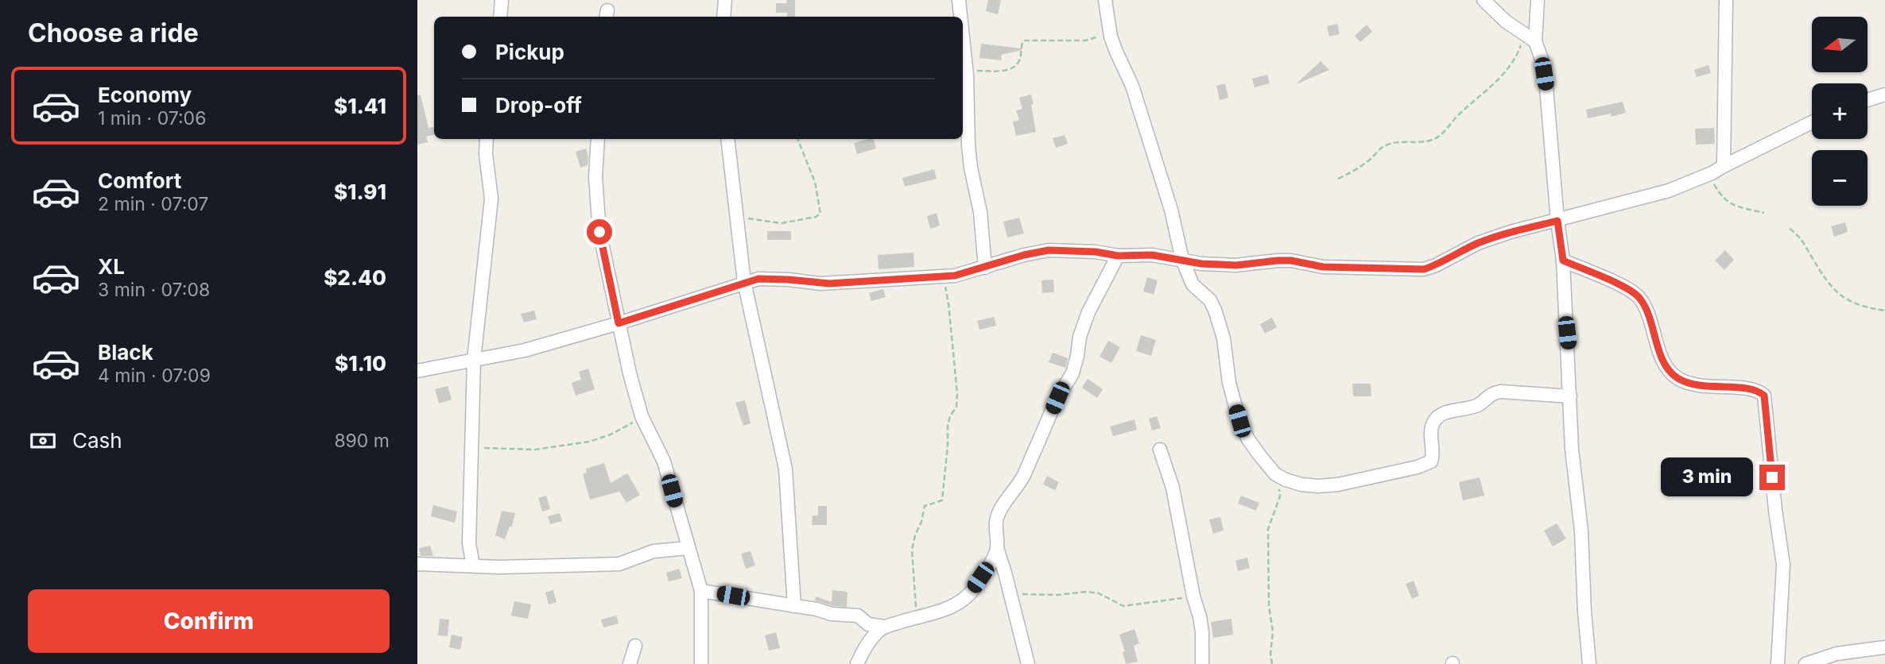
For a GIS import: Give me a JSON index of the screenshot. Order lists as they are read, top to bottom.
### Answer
{
  "north": "left",
  "page": {
    "heading": "Choose a ride",
    "map_buttons": ["+", "−"],
    "banner": ["Pickup", "Drop-off"],
    "list": [
      {
        "name": "Economy",
        "note": "1 min · 07:06",
        "value": "$1.41"
      },
      {
        "name": "Comfort",
        "note": "2 min · 07:07",
        "value": "$1.91"
      },
      {
        "name": "XL",
        "note": "3 min · 07:08",
        "value": "$2.40"
      },
      {
        "name": "Black",
        "note": "4 min · 07:09",
        "value": "$1.10"
      }
    ],
    "pay": ["Cash", "890 m"],
    "bubble": "3 min",
    "buttons": "Confirm"
  }
}
